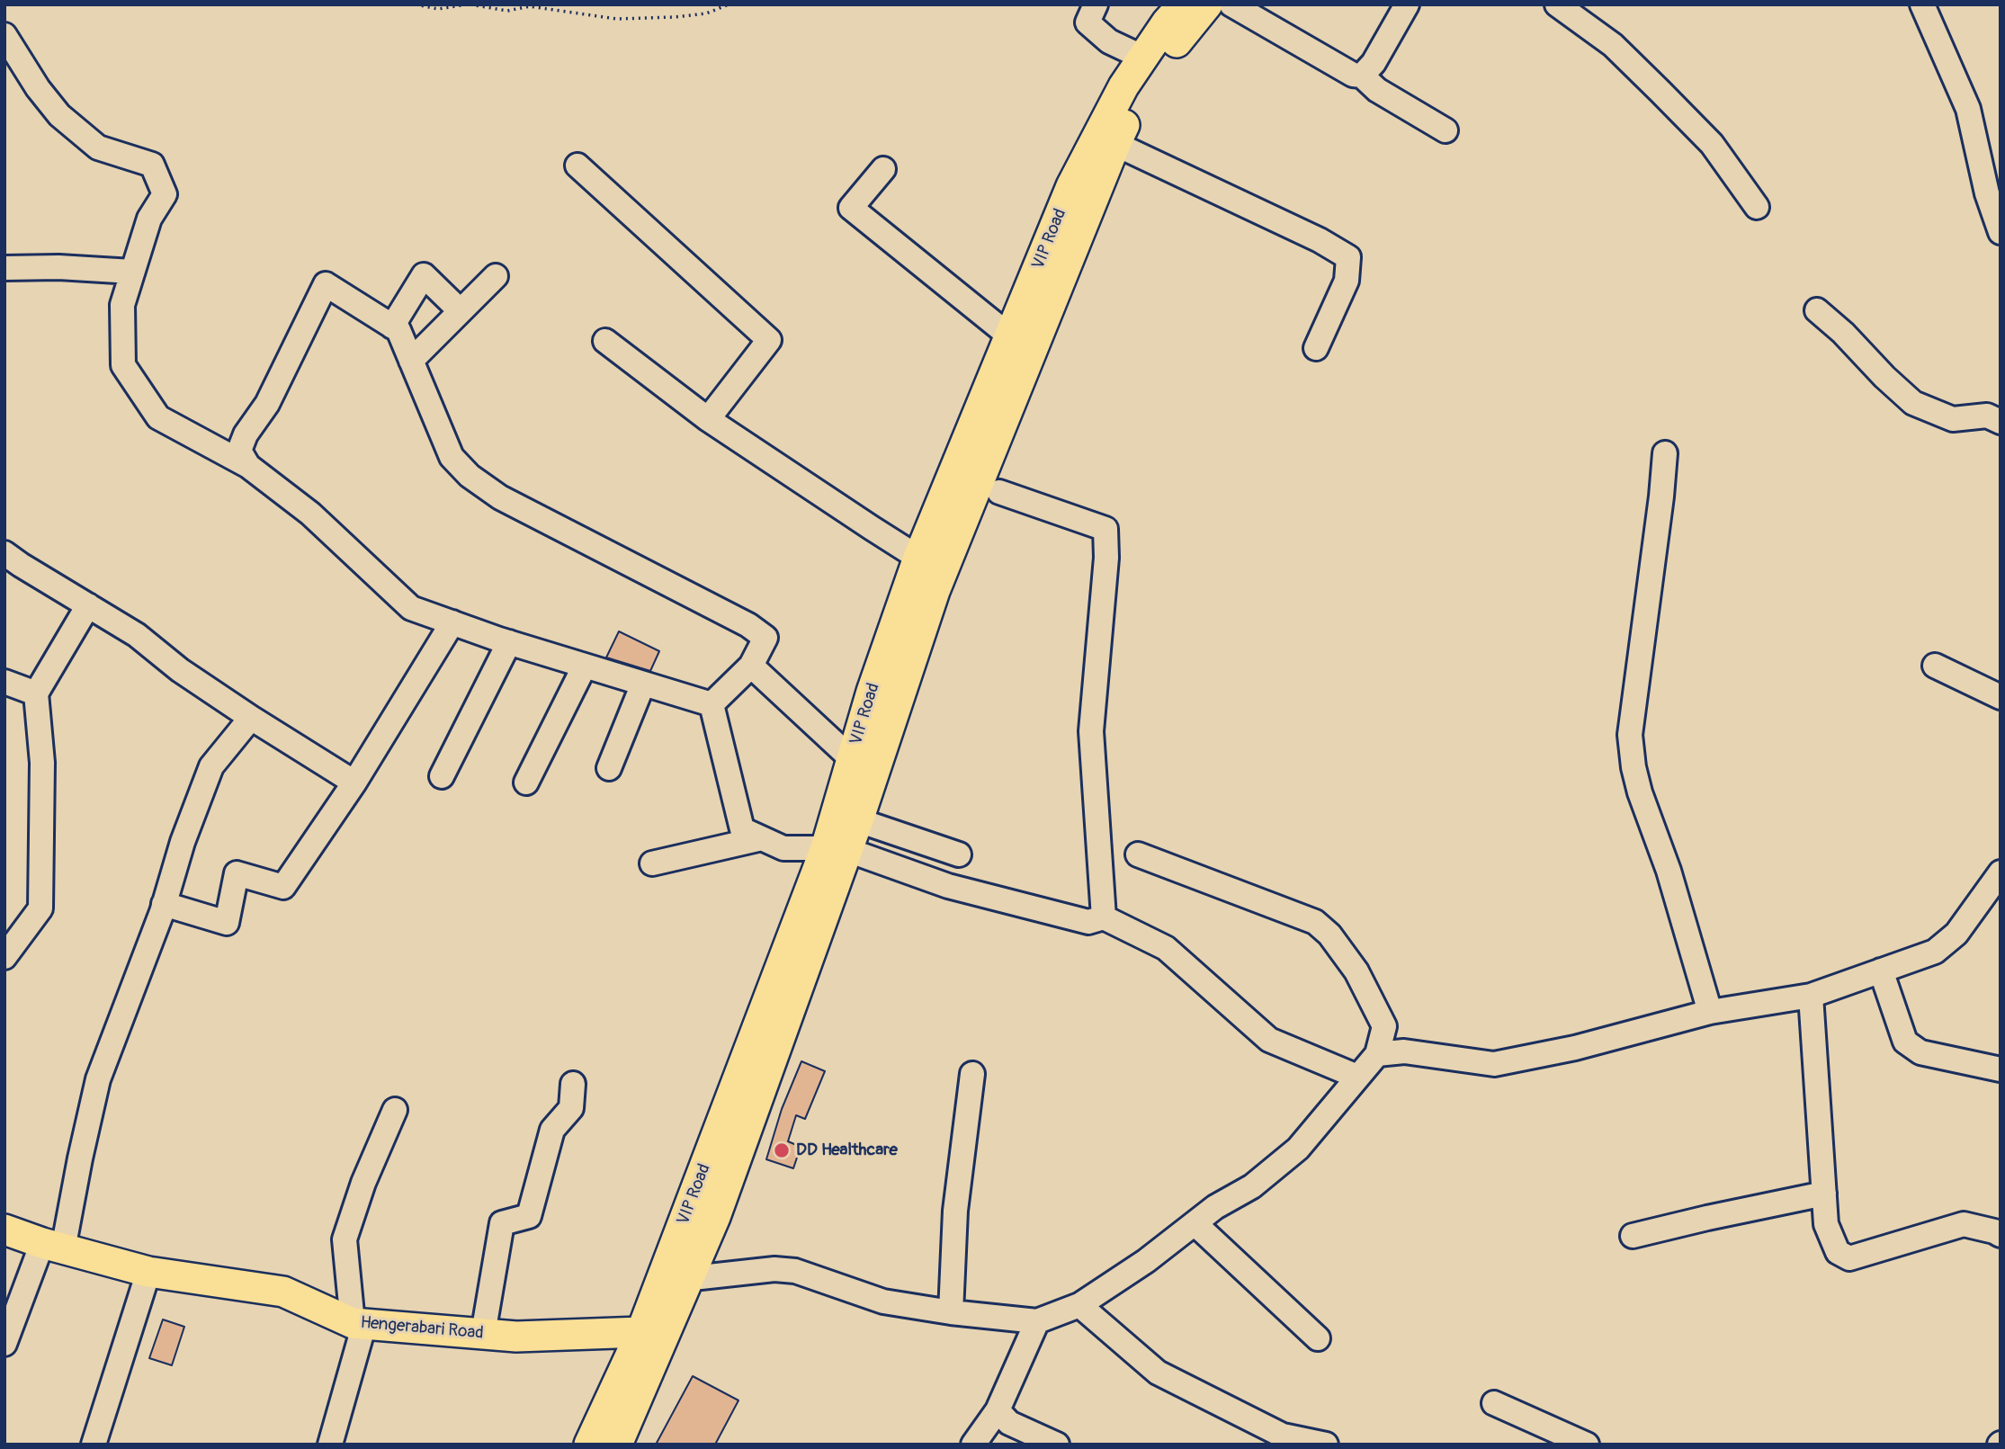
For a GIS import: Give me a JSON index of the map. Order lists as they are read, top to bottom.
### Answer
{
  "streets": {
    "main road": ["VIP Road", "Hengerabari Road"]
  },
  "crossings": [
    ["VIP Road", "Hengerabari Road"]
  ],
  "places": ["DD Healthcare"]
}
